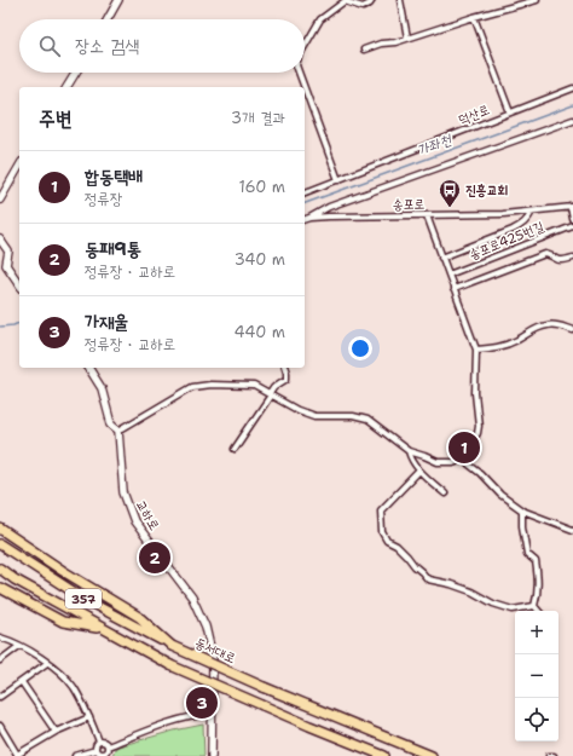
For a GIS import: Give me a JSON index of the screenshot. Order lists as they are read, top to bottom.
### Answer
{
  "streets": {
    "highway": ["357", "동서대로"],
    "street": [
      "덕산로",
      "송포로",
      "송포로425번길",
      "교하로"
    ]
  },
  "water": ["가좌천"],
  "places": {
    "bus stop": ["진흥교회"]
  },
  "page": {
    "search": "장소 검색",
    "heading": ["주변", "3개 결과"],
    "list": [
      {
        "mark": "1",
        "name": "합동택배",
        "note": "정류장",
        "value": "160 m"
      },
      {
        "mark": "2",
        "name": "동패9통",
        "note": "정류장 · 교하로",
        "value": "340 m"
      },
      {
        "mark": "3",
        "name": "가재울",
        "note": "정류장 · 교하로",
        "value": "440 m"
      }
    ],
    "pins": ["1", "2", "3"],
    "map_buttons": ["+", "−"]
  }
}
